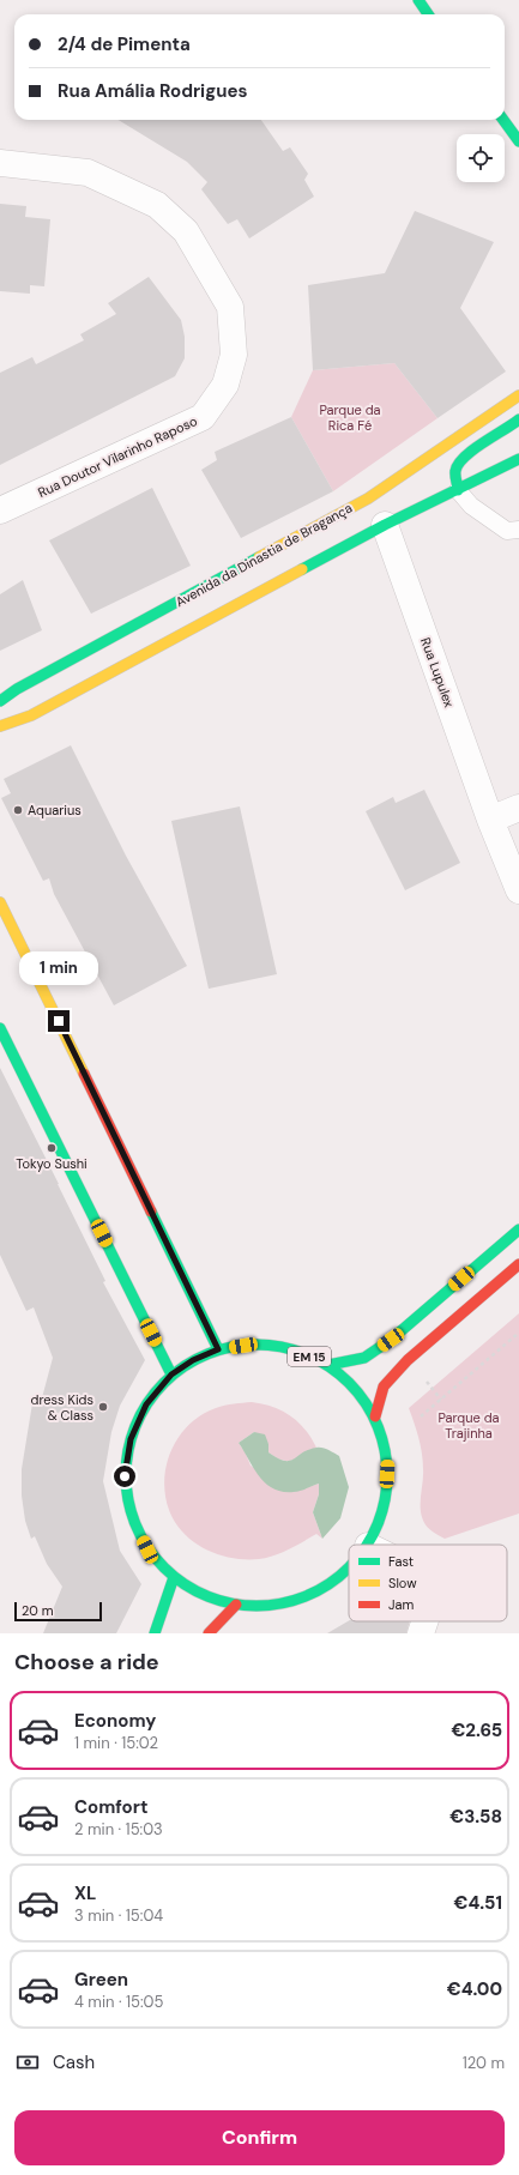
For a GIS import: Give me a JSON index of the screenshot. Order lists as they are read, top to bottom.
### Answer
{
  "streets": {
    "main road": ["Avenida da Dinastia de Bragança", "EM 15"],
    "street": ["Rua Doutor Vilarinho Raposo", "Rua Lupulex"]
  },
  "parks": ["Parque da Rica Fé", "Parque da Trajinha"],
  "places": ["Aquarius", "Tokyo Sushi", "dress Kids & Class"],
  "legend": ["Fast", "Slow", "Jam"],
  "scale_bar": "20 m",
  "page": {
    "banner": ["2/4 de Pimenta", "Rua Amália Rodrigues"],
    "bubble": "1 min",
    "scale": "20 m",
    "heading": "Choose a ride",
    "list": [
      {
        "name": "Economy",
        "note": "1 min · 15:02",
        "value": "€2.65"
      },
      {
        "name": "Comfort",
        "note": "2 min · 15:03",
        "value": "€3.58"
      },
      {
        "name": "XL",
        "note": "3 min · 15:04",
        "value": "€4.51"
      },
      {
        "name": "Green",
        "note": "4 min · 15:05",
        "value": "€4.00"
      }
    ],
    "pay": ["Cash", "120 m"],
    "buttons": "Confirm"
  }
}
